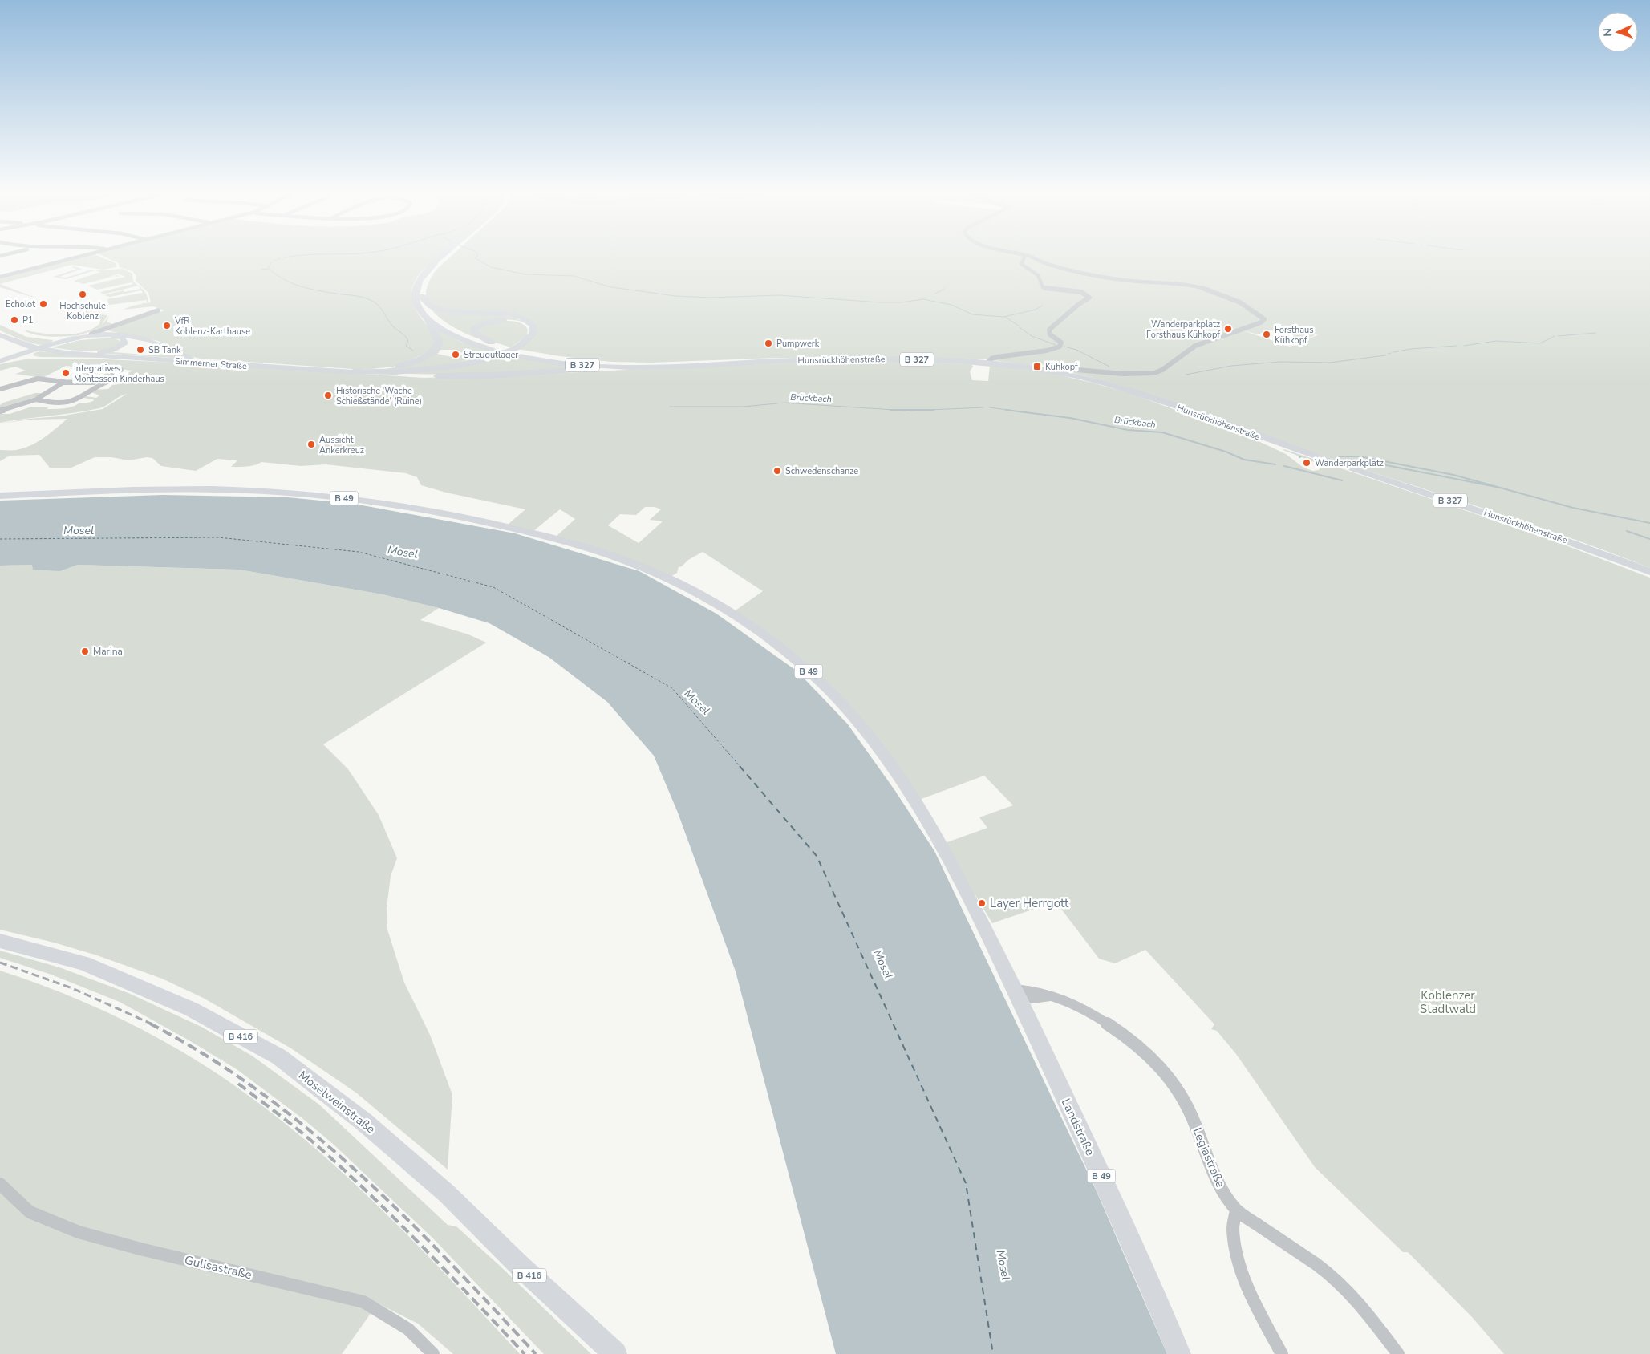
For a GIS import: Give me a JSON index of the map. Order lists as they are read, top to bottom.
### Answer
{
  "streets": {
    "highway": ["B 327"],
    "main road": [
      "Hunsrückhöhenstraße",
      "B 49",
      "B 416",
      "Moselweinstraße",
      "Landstraße"
    ],
    "street": ["Simmerner Straße", "Legiastraße", "Gulisastraße"]
  },
  "crossings": [
    ["Hunsrückhöhenstraße", "B 327"],
    ["B 49", "Landstraße"],
    ["B 49", "Legiastraße"],
    ["Landstraße", "Legiastraße"]
  ],
  "water": ["Brückbach", "Mosel"],
  "parks": ["Koblenzer Stadtwald"],
  "places": {
    "other": [
      "Hochschule Koblenz",
      "Echolot",
      "P1",
      "VfR Koblenz-Karthause",
      "Wanderparkplatz Forsthaus Kühkopf",
      "Forsthaus Kühkopf",
      "Pumpwerk",
      "SB Tank",
      "Streugutlager",
      "Integratives Montessori Kinderhaus",
      "Historische 'Wache Schießstände' (Ruine)",
      "Aussicht Ankerkreuz",
      "Wanderparkplatz",
      "Schwedenschanze",
      "Marina",
      "Layer Herrgott"
    ],
    "transit": ["Kühkopf"]
  },
  "north": "left"
}
